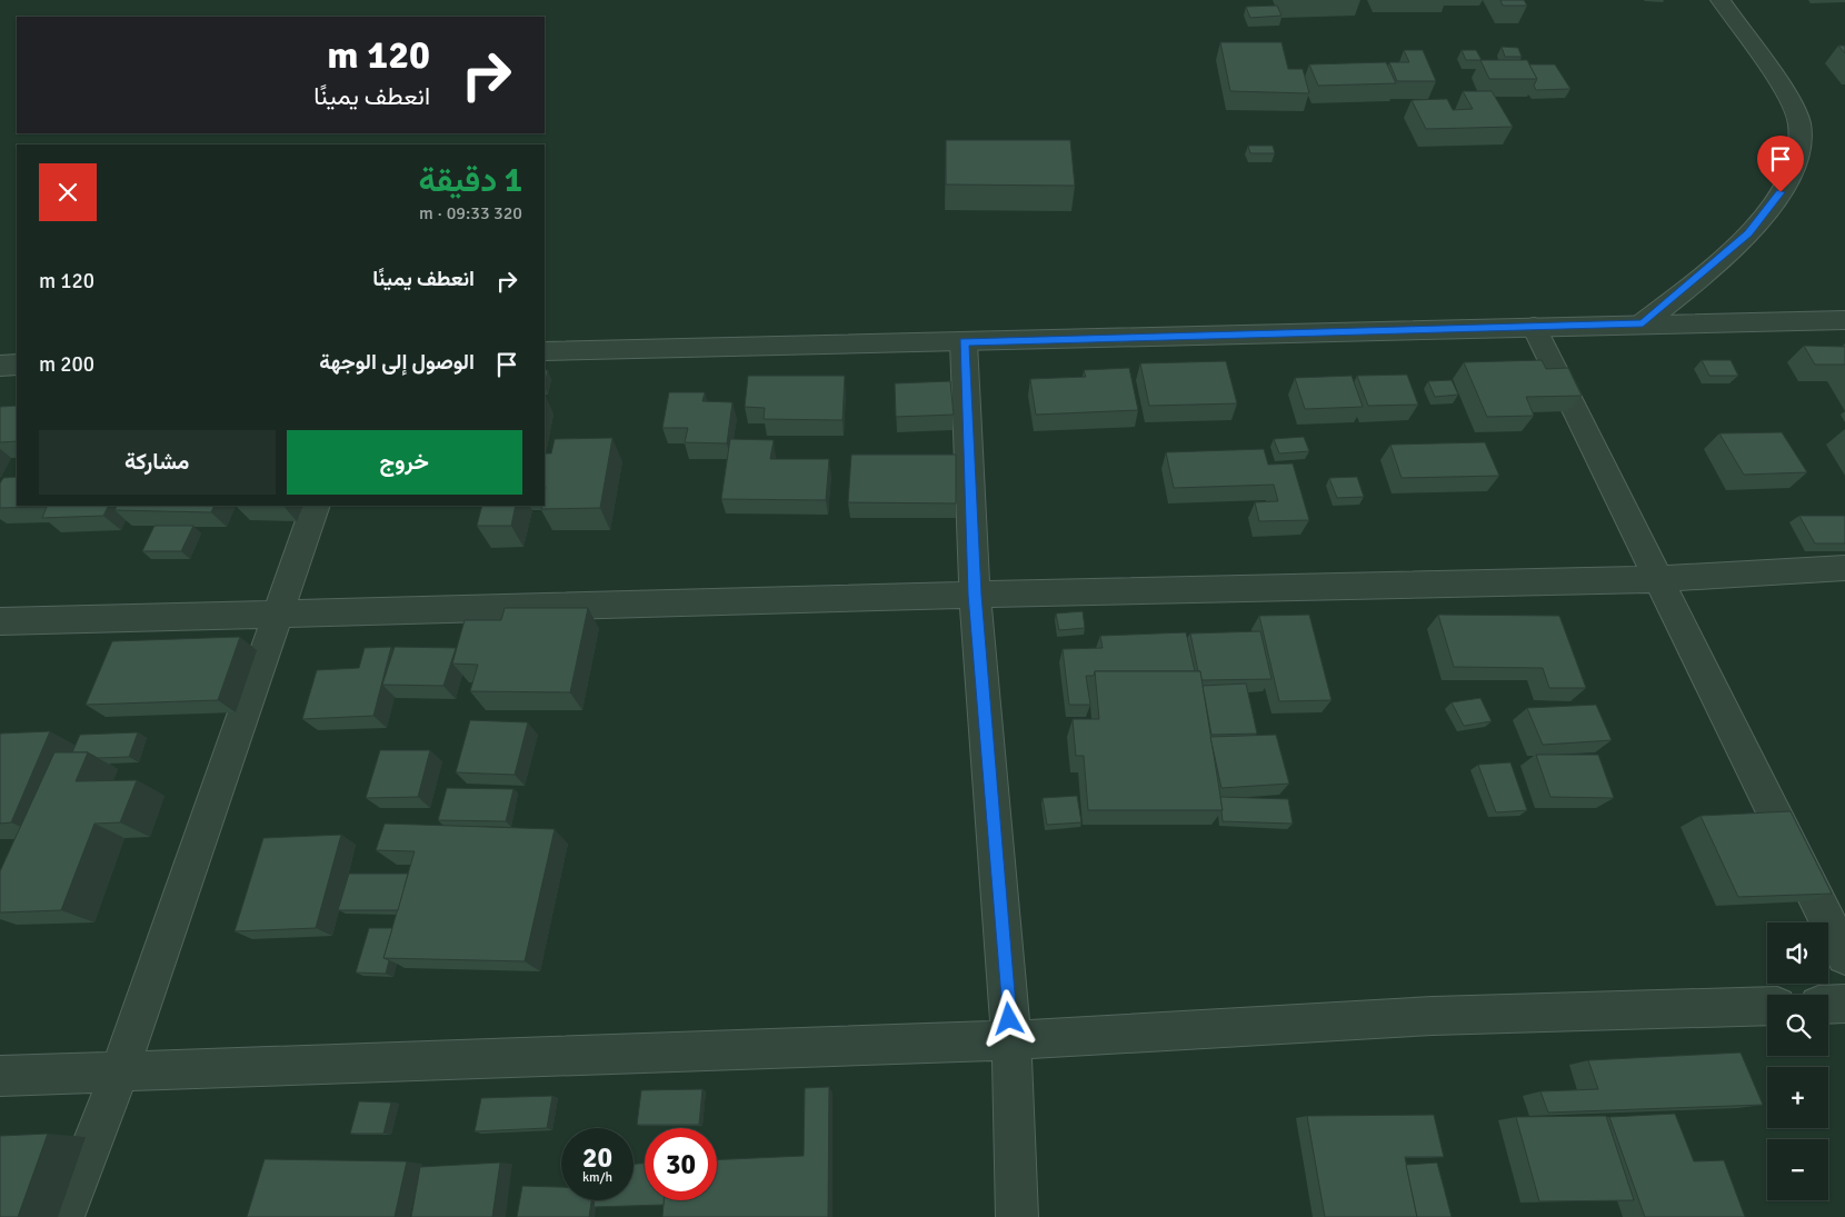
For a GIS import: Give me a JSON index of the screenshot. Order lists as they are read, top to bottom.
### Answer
{
  "page": {
    "turn": ["120 m", "انعطف يمينًا"],
    "heading": ["1 دقيقة", "320 m · 09:33"],
    "list": [
      {
        "name": "انعطف يمينًا",
        "value": "120 m"
      },
      {
        "name": "الوصول إلى الوجهة",
        "value": "200 m"
      }
    ],
    "buttons": ["خروج", "مشاركة"],
    "map_buttons": ["+", "−"],
    "speed": "20 km/h",
    "limit": "30"
  }
}
